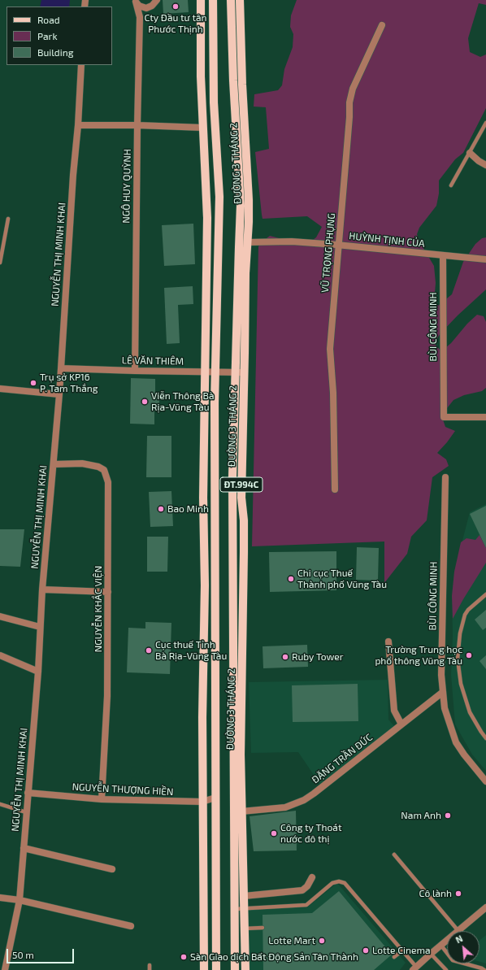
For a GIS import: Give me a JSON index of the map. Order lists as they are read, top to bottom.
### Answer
{
  "streets": {
    "main road": ["ĐƯỜNG 3 THÁNG 2", "ĐT.994C"],
    "street": [
      "NGÔ HUY QUỲNH",
      "HUỲNH TỊNH CỦA",
      "VŨ TRỌNG PHỤNG",
      "NGUYỄN THỊ MINH KHAI",
      "BÙI CÔNG MINH",
      "LÊ VĂN THIÊM",
      "NGUYỄN KHẮC VIỆN",
      "ĐẶNG TRẦN ĐỨC",
      "NGUYỄN THƯỢNG HIỀN"
    ]
  },
  "crossings": [
    ["ĐƯỜNG 3 THÁNG 2", "HUỲNH TỊNH CỦA"],
    ["ĐƯỜNG 3 THÁNG 2", "LÊ VĂN THIÊM"],
    ["ĐƯỜNG 3 THÁNG 2", "ĐẶNG TRẦN ĐỨC"],
    ["ĐƯỜNG 3 THÁNG 2", "NGUYỄN THƯỢNG HIỀN"],
    ["NGÔ HUY QUỲNH", "LÊ VĂN THIÊM"],
    ["HUỲNH TỊNH CỦA", "VŨ TRỌNG PHỤNG"],
    ["HUỲNH TỊNH CỦA", "BÙI CÔNG MINH"],
    ["NGUYỄN THỊ MINH KHAI", "LÊ VĂN THIÊM"],
    ["NGUYỄN THỊ MINH KHAI", "NGUYỄN KHẮC VIỆN"],
    ["NGUYỄN THỊ MINH KHAI", "NGUYỄN THƯỢNG HIỀN"],
    ["BÙI CÔNG MINH", "ĐẶNG TRẦN ĐỨC"],
    ["NGUYỄN KHẮC VIỆN", "NGUYỄN THƯỢNG HIỀN"]
  ],
  "places": [
    "Cty Đầu tư tân Phước Thịnh",
    "Trụ sở KP16 P. Tam Thắng",
    "Viễn Thông Bà Rịa-Vũng Tàu",
    "Bao Minh",
    "Chi cục Thuế Thành phố Vũng Tàu",
    "Cục thuế Tỉnh Bà Rịa-Vũng Tàu",
    "Trường Trung học phổ thông Vũng Tàu",
    "Ruby Tower",
    "Nam Anh",
    "Công ty Thoát nước đô thị",
    "Cô lành",
    "Lotte Mart",
    "Lotte Cinema",
    "Sàn Giao dịch Bất Động Sản Tân Thành"
  ],
  "legend": ["Road", "Park", "Building"],
  "scale_bar": "50 m",
  "north": "top left"
}
